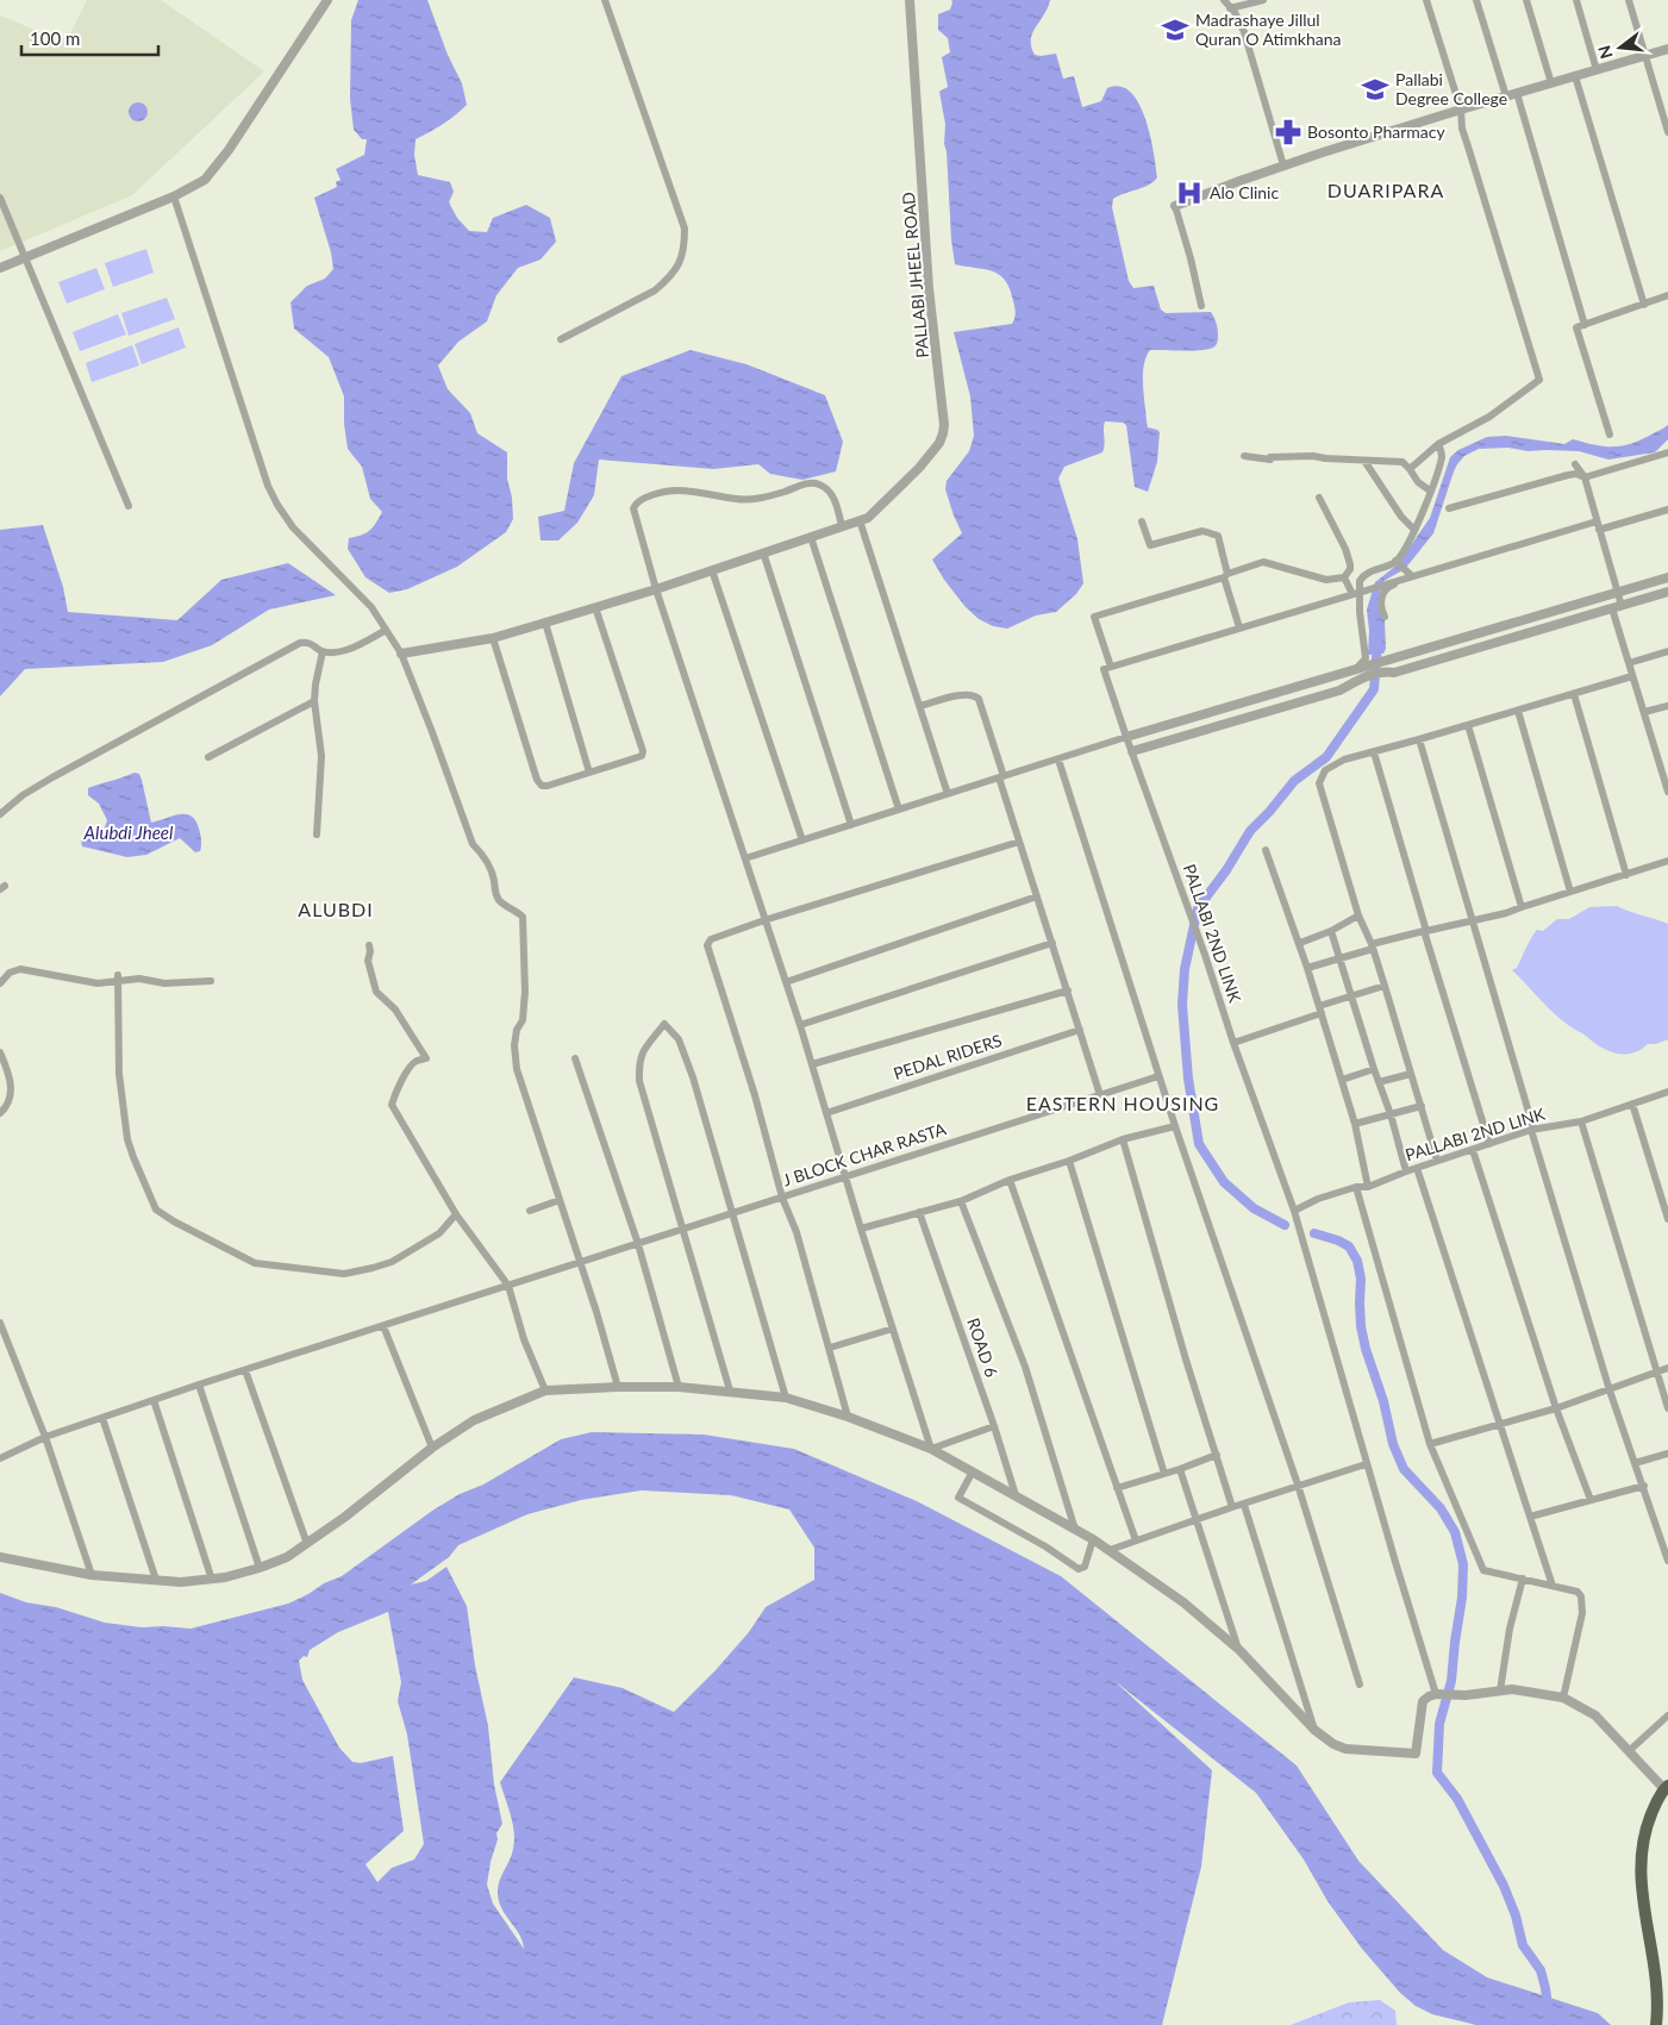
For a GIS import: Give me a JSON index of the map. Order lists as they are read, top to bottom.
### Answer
{
  "streets": {
    "street": [
      "PALLABI JHEEL ROAD",
      "PALLABI 2ND LINK",
      "PEDAL RIDERS",
      "J BLOCK CHAR RASTA",
      "ROAD 6"
    ]
  },
  "districts": ["DUARIPARA", "ALUBDI", "EASTERN HOUSING"],
  "water": ["Alubdi Jheel"],
  "places": {
    "school or university": ["Madrashaye Jillul Quran O Atimkhana", "Pallabi Degree College"],
    "pharmacy": ["Bosonto Pharmacy"],
    "hospital": ["Alo Clinic"]
  },
  "scale_bar": "100 m",
  "north": "left"
}
